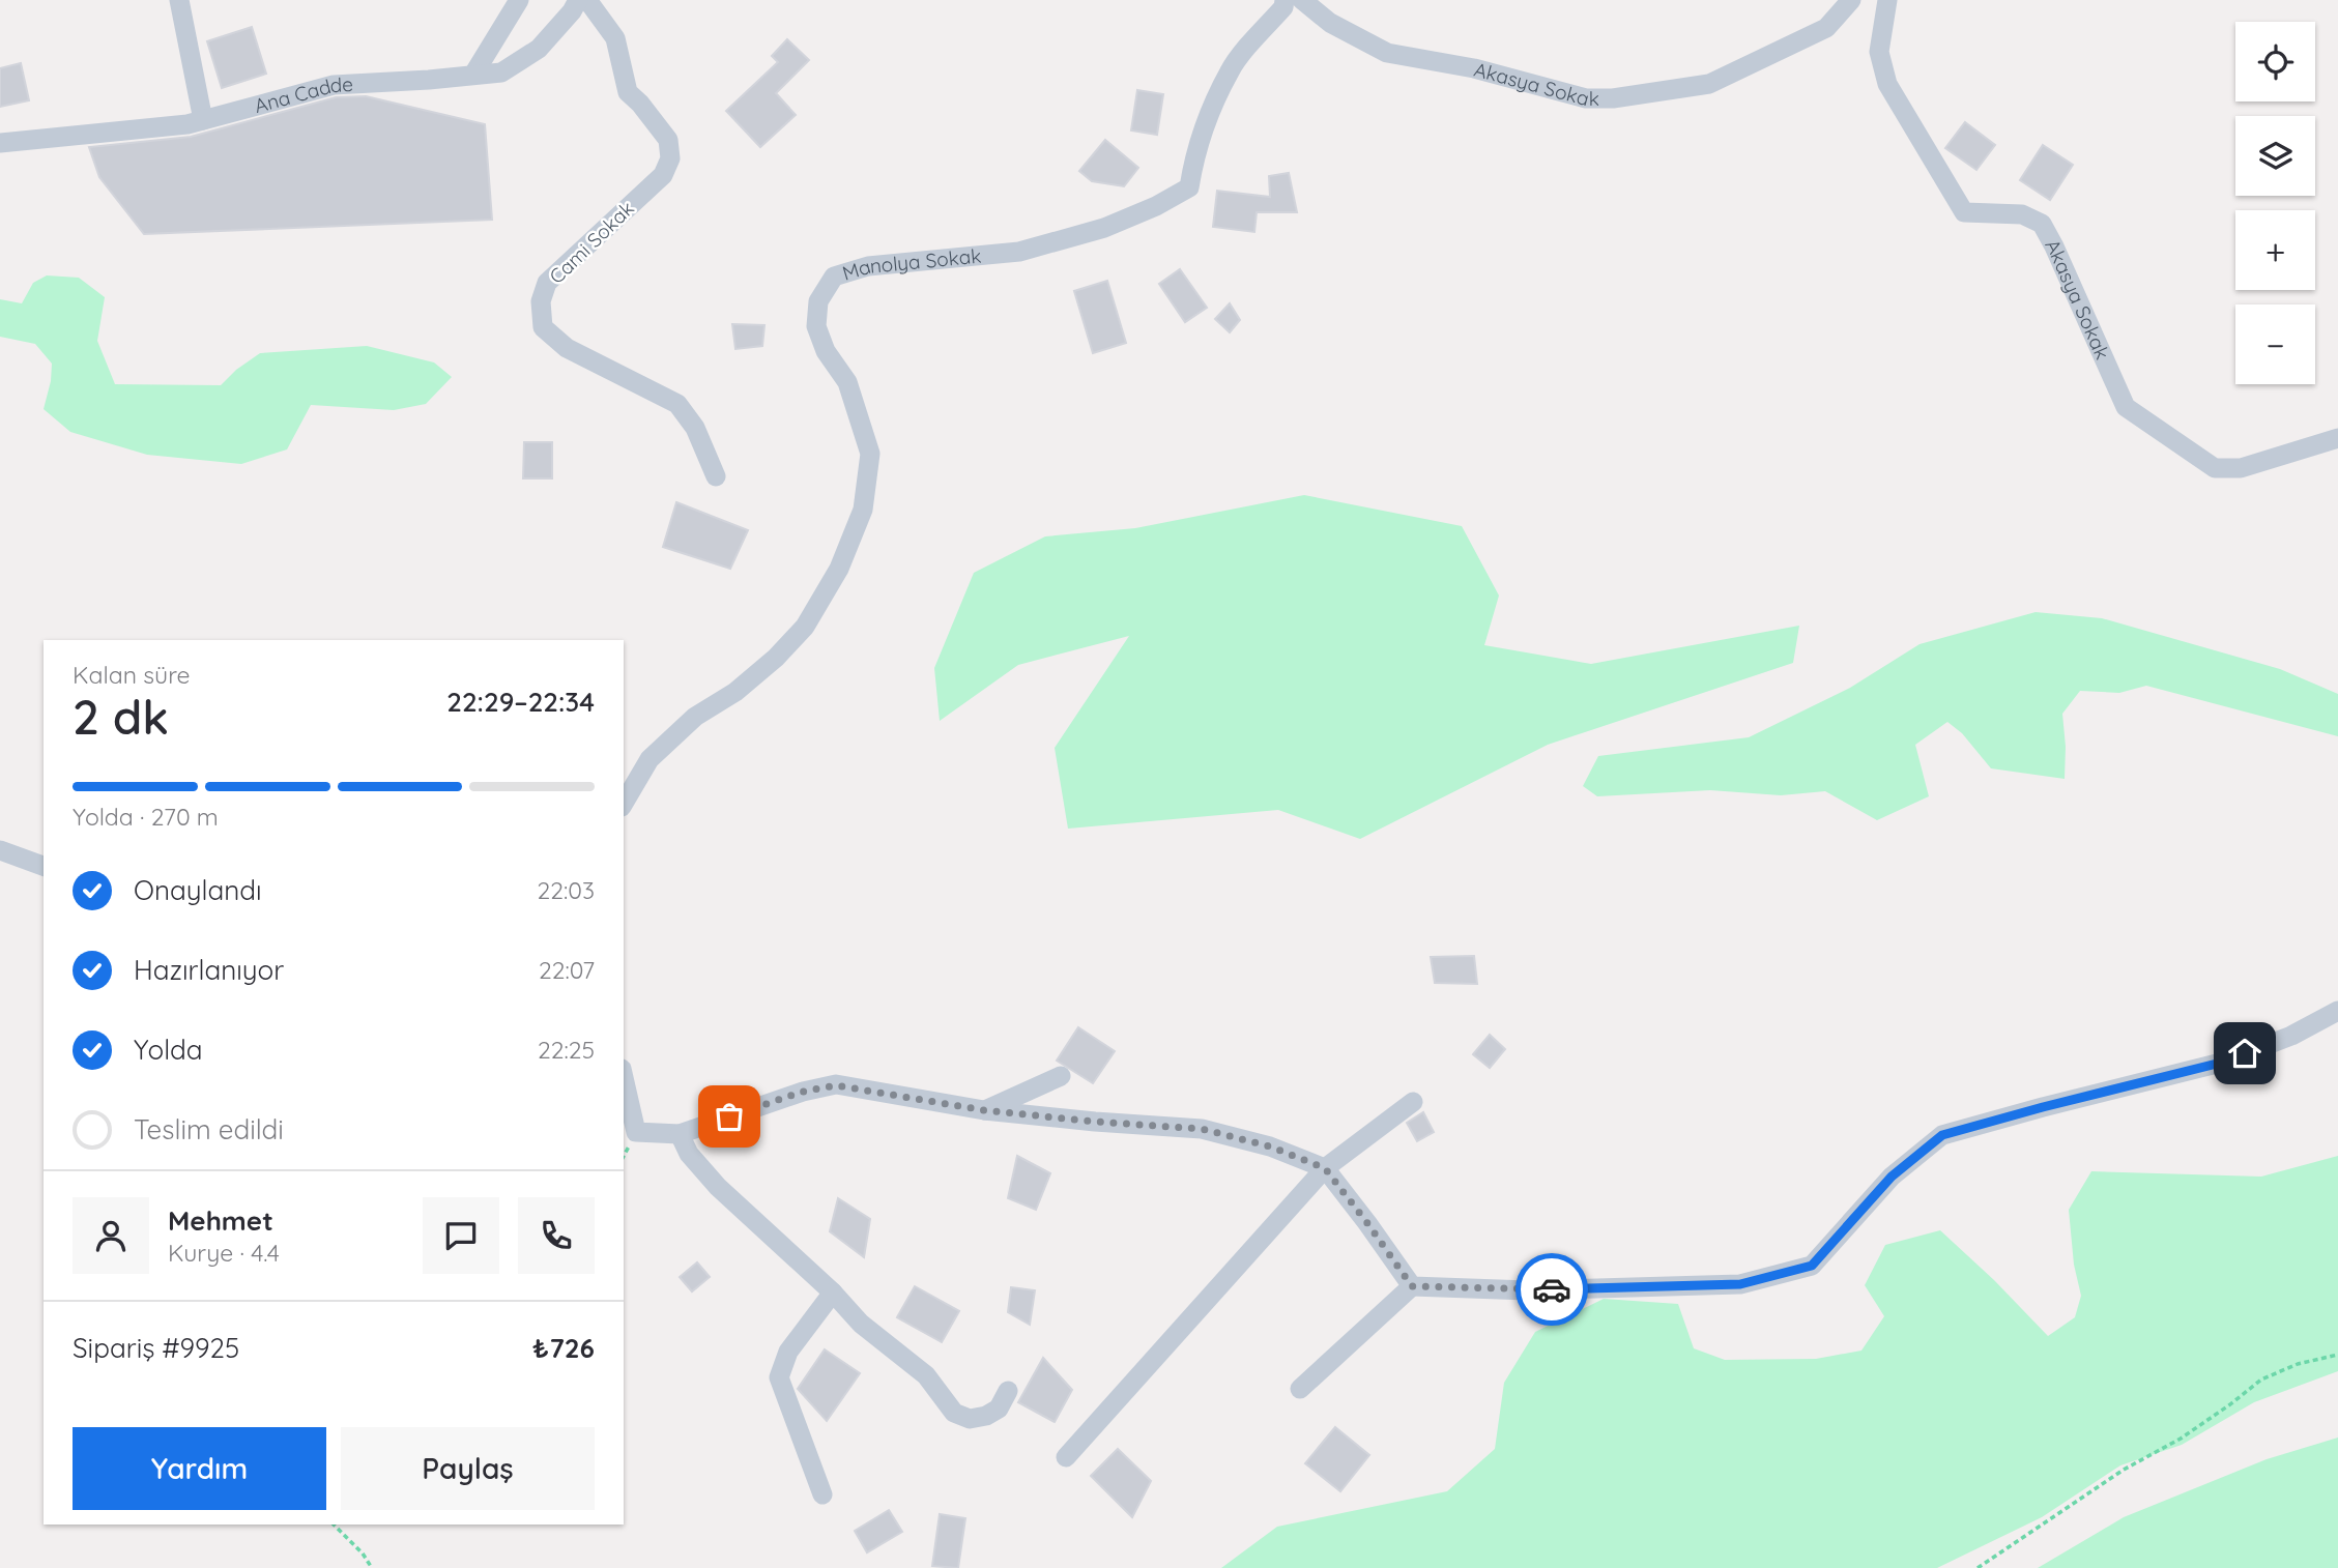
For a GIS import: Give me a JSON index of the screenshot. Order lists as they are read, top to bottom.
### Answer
{
  "streets": {
    "street": [
      "Akasya Sokak",
      "Ana Cadde",
      "Cami Sokak",
      "Manolya Sokak"
    ]
  },
  "page": {
    "map_buttons": ["+", "−"],
    "heading": ["2 dk", "Kalan süre", "22:29–22:34"],
    "panel": [
      "Mehmet",
      "Kurye · 4.4",
      "Sipariş #9925",
      "₺726"
    ],
    "bar": "Yolda · 270 m",
    "list": [
      ["Onaylandı", "22:03"],
      ["Hazırlanıyor", "22:07"],
      ["Yolda", "22:25"],
      "Teslim edildi"
    ],
    "buttons": ["Yardım", "Paylaş"]
  }
}
